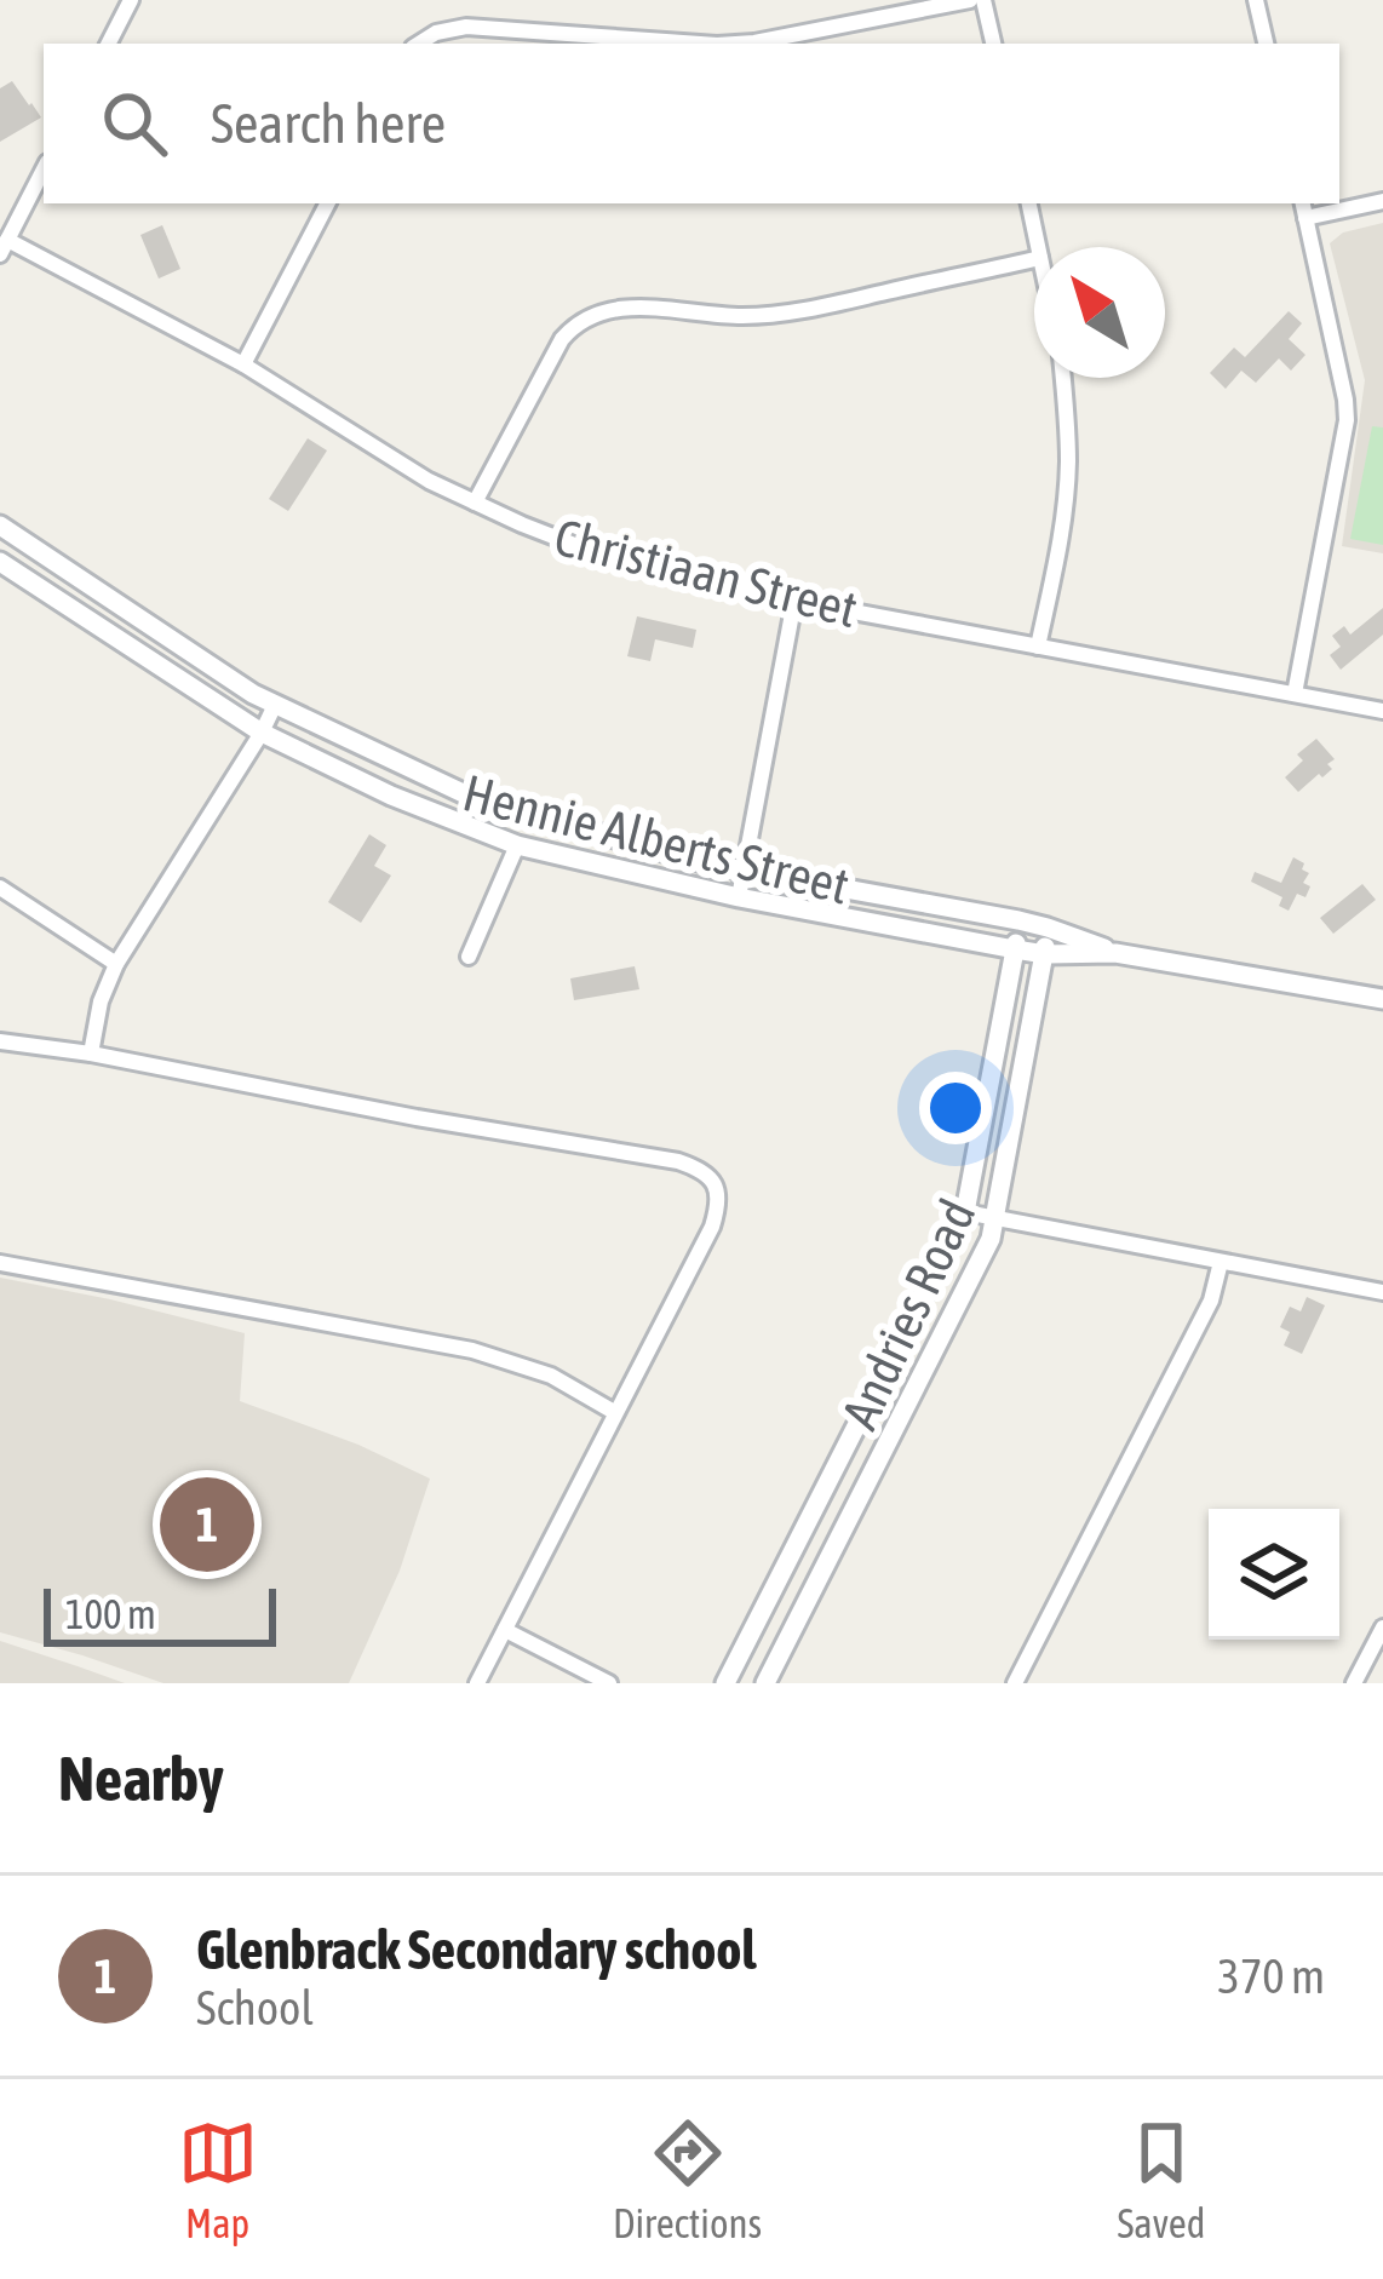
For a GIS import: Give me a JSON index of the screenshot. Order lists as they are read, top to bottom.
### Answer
{
  "streets": {
    "street": ["Christiaan Street", "Hennie Alberts Street", "Andries Road"]
  },
  "crossings": [
    ["Hennie Alberts Street", "Andries Road"]
  ],
  "scale_bar": "100 m",
  "north": "top left",
  "page": {
    "search": "Search here",
    "pins": "1",
    "scale": "100 m",
    "heading": "Nearby",
    "list": [
      {
        "mark": "1",
        "name": "Glenbrack Secondary school",
        "note": "School",
        "value": "370 m"
      }
    ],
    "nav": ["Map", "Directions", "Saved"]
  }
}
